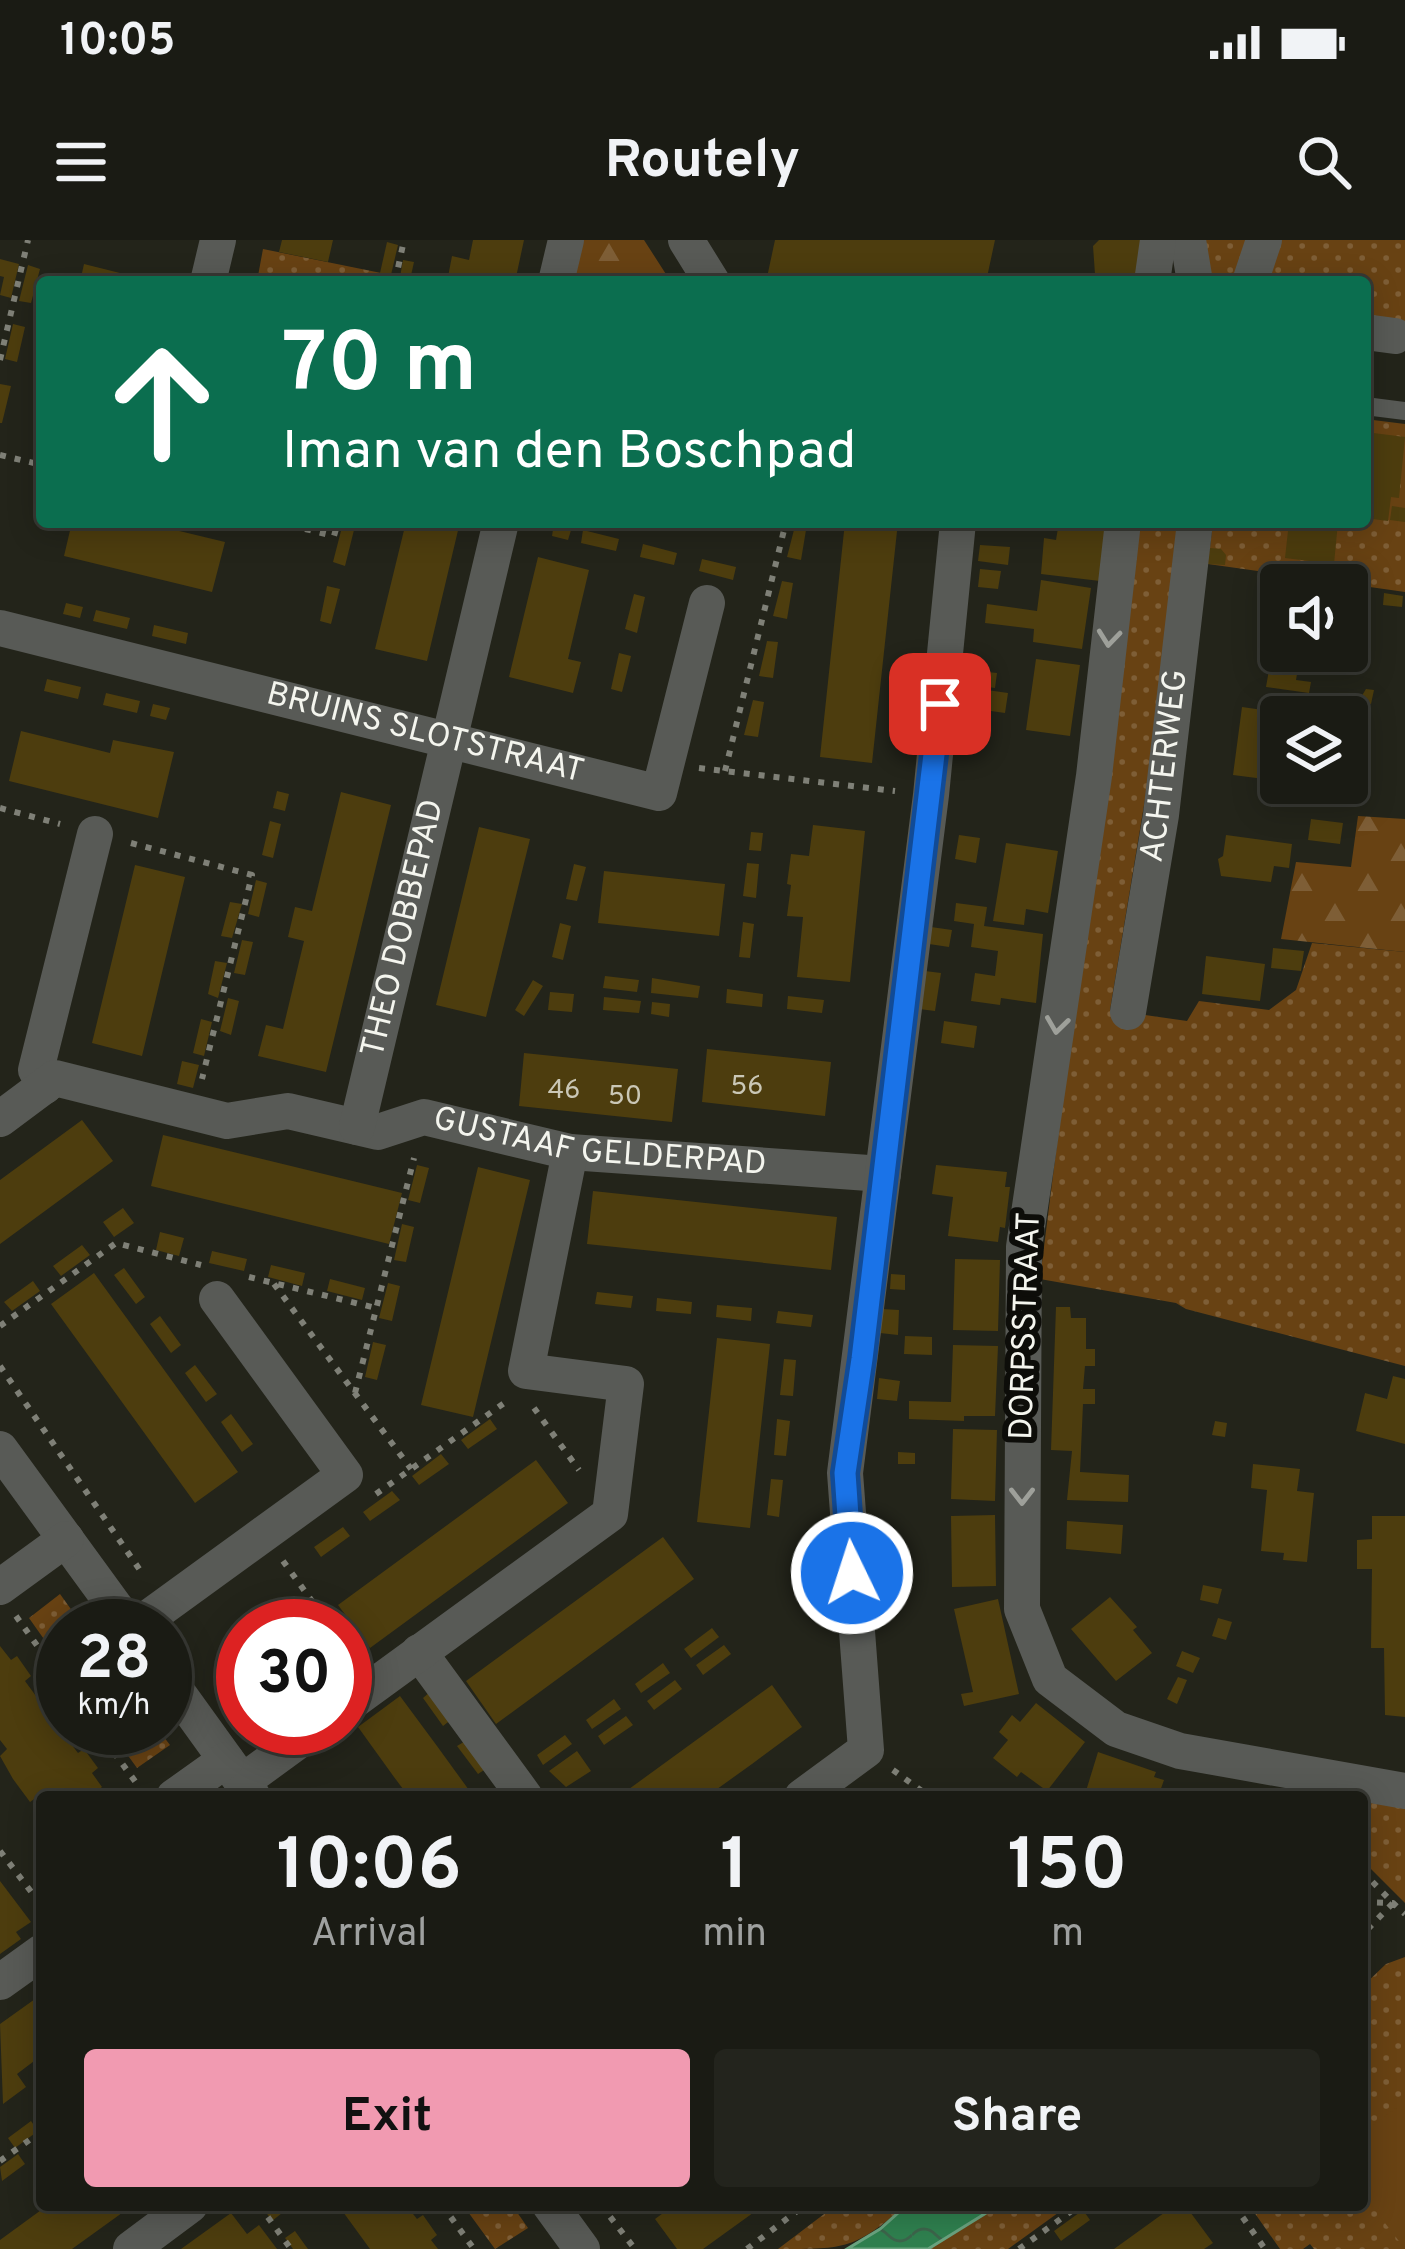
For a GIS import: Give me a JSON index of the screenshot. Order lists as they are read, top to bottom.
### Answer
{
  "streets": {
    "street": [
      "BRUINS SLOTSTRAAT",
      "ACHTERWEG",
      "THEO DOBBEPAD",
      "GUSTAAF GELDERPAD",
      "DORPSSTRAAT"
    ]
  },
  "crossings": [
    ["BRUINS SLOTSTRAAT", "THEO DOBBEPAD"],
    ["THEO DOBBEPAD", "GUSTAAF GELDERPAD"]
  ],
  "house_numbers": ["56", "46", "50"],
  "page": {
    "status": "10:05",
    "header": "Routely",
    "turn": ["70 m", "Iman van den Boschpad"],
    "speed": "28 km/h",
    "limit": "30",
    "eta": [
      "10:06",
      "Arrival",
      "1",
      "min",
      "150",
      "m"
    ],
    "buttons": ["Exit", "Share"]
  }
}
